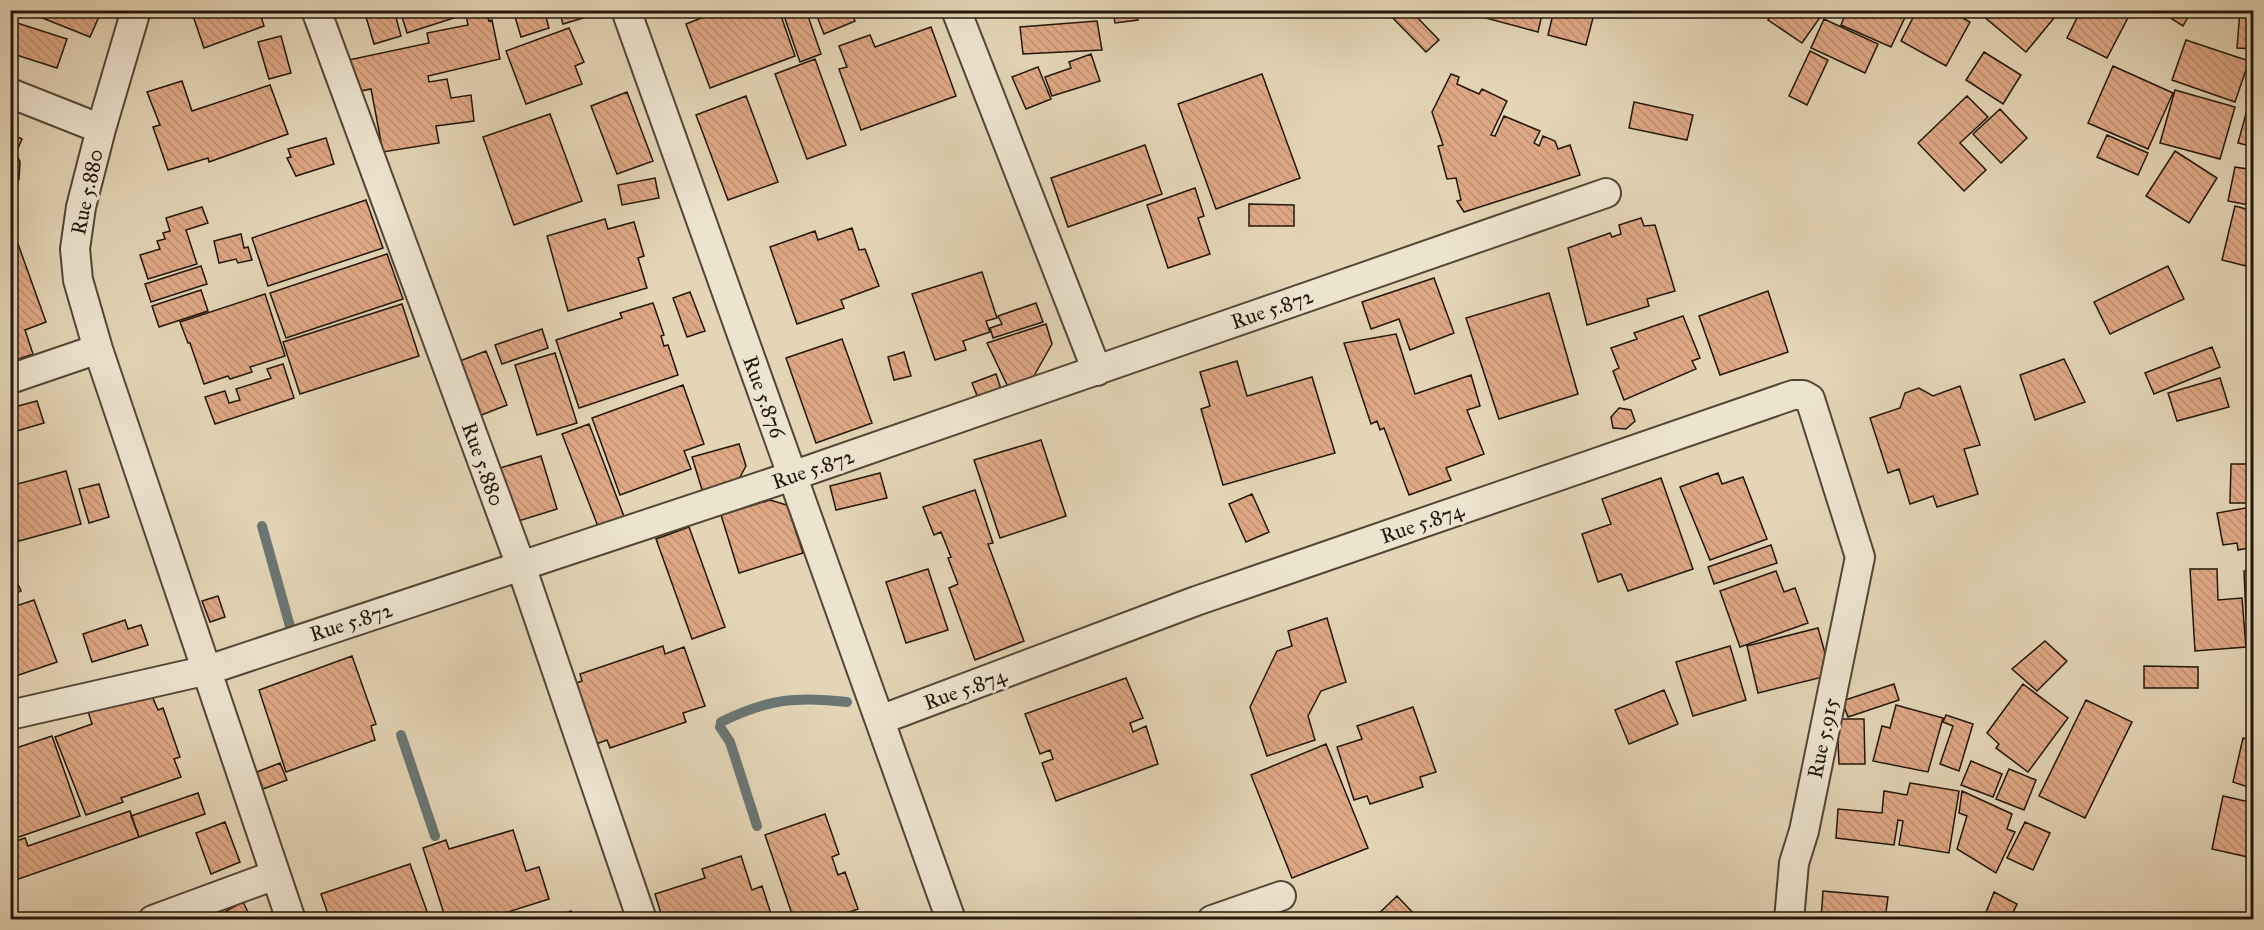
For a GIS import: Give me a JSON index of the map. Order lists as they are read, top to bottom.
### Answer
{
  "streets": {
    "street": [
      "Rue 5.880",
      "Rue 5.872",
      "Rue 5.876",
      "Rue 5.874",
      "Rue 5.915"
    ]
  },
  "crossings": [
    ["Rue 5.880", "Rue 5.872"],
    ["Rue 5.872", "Rue 5.876"],
    ["Rue 5.876", "Rue 5.874"],
    ["Rue 5.874", "Rue 5.915"]
  ]
}
